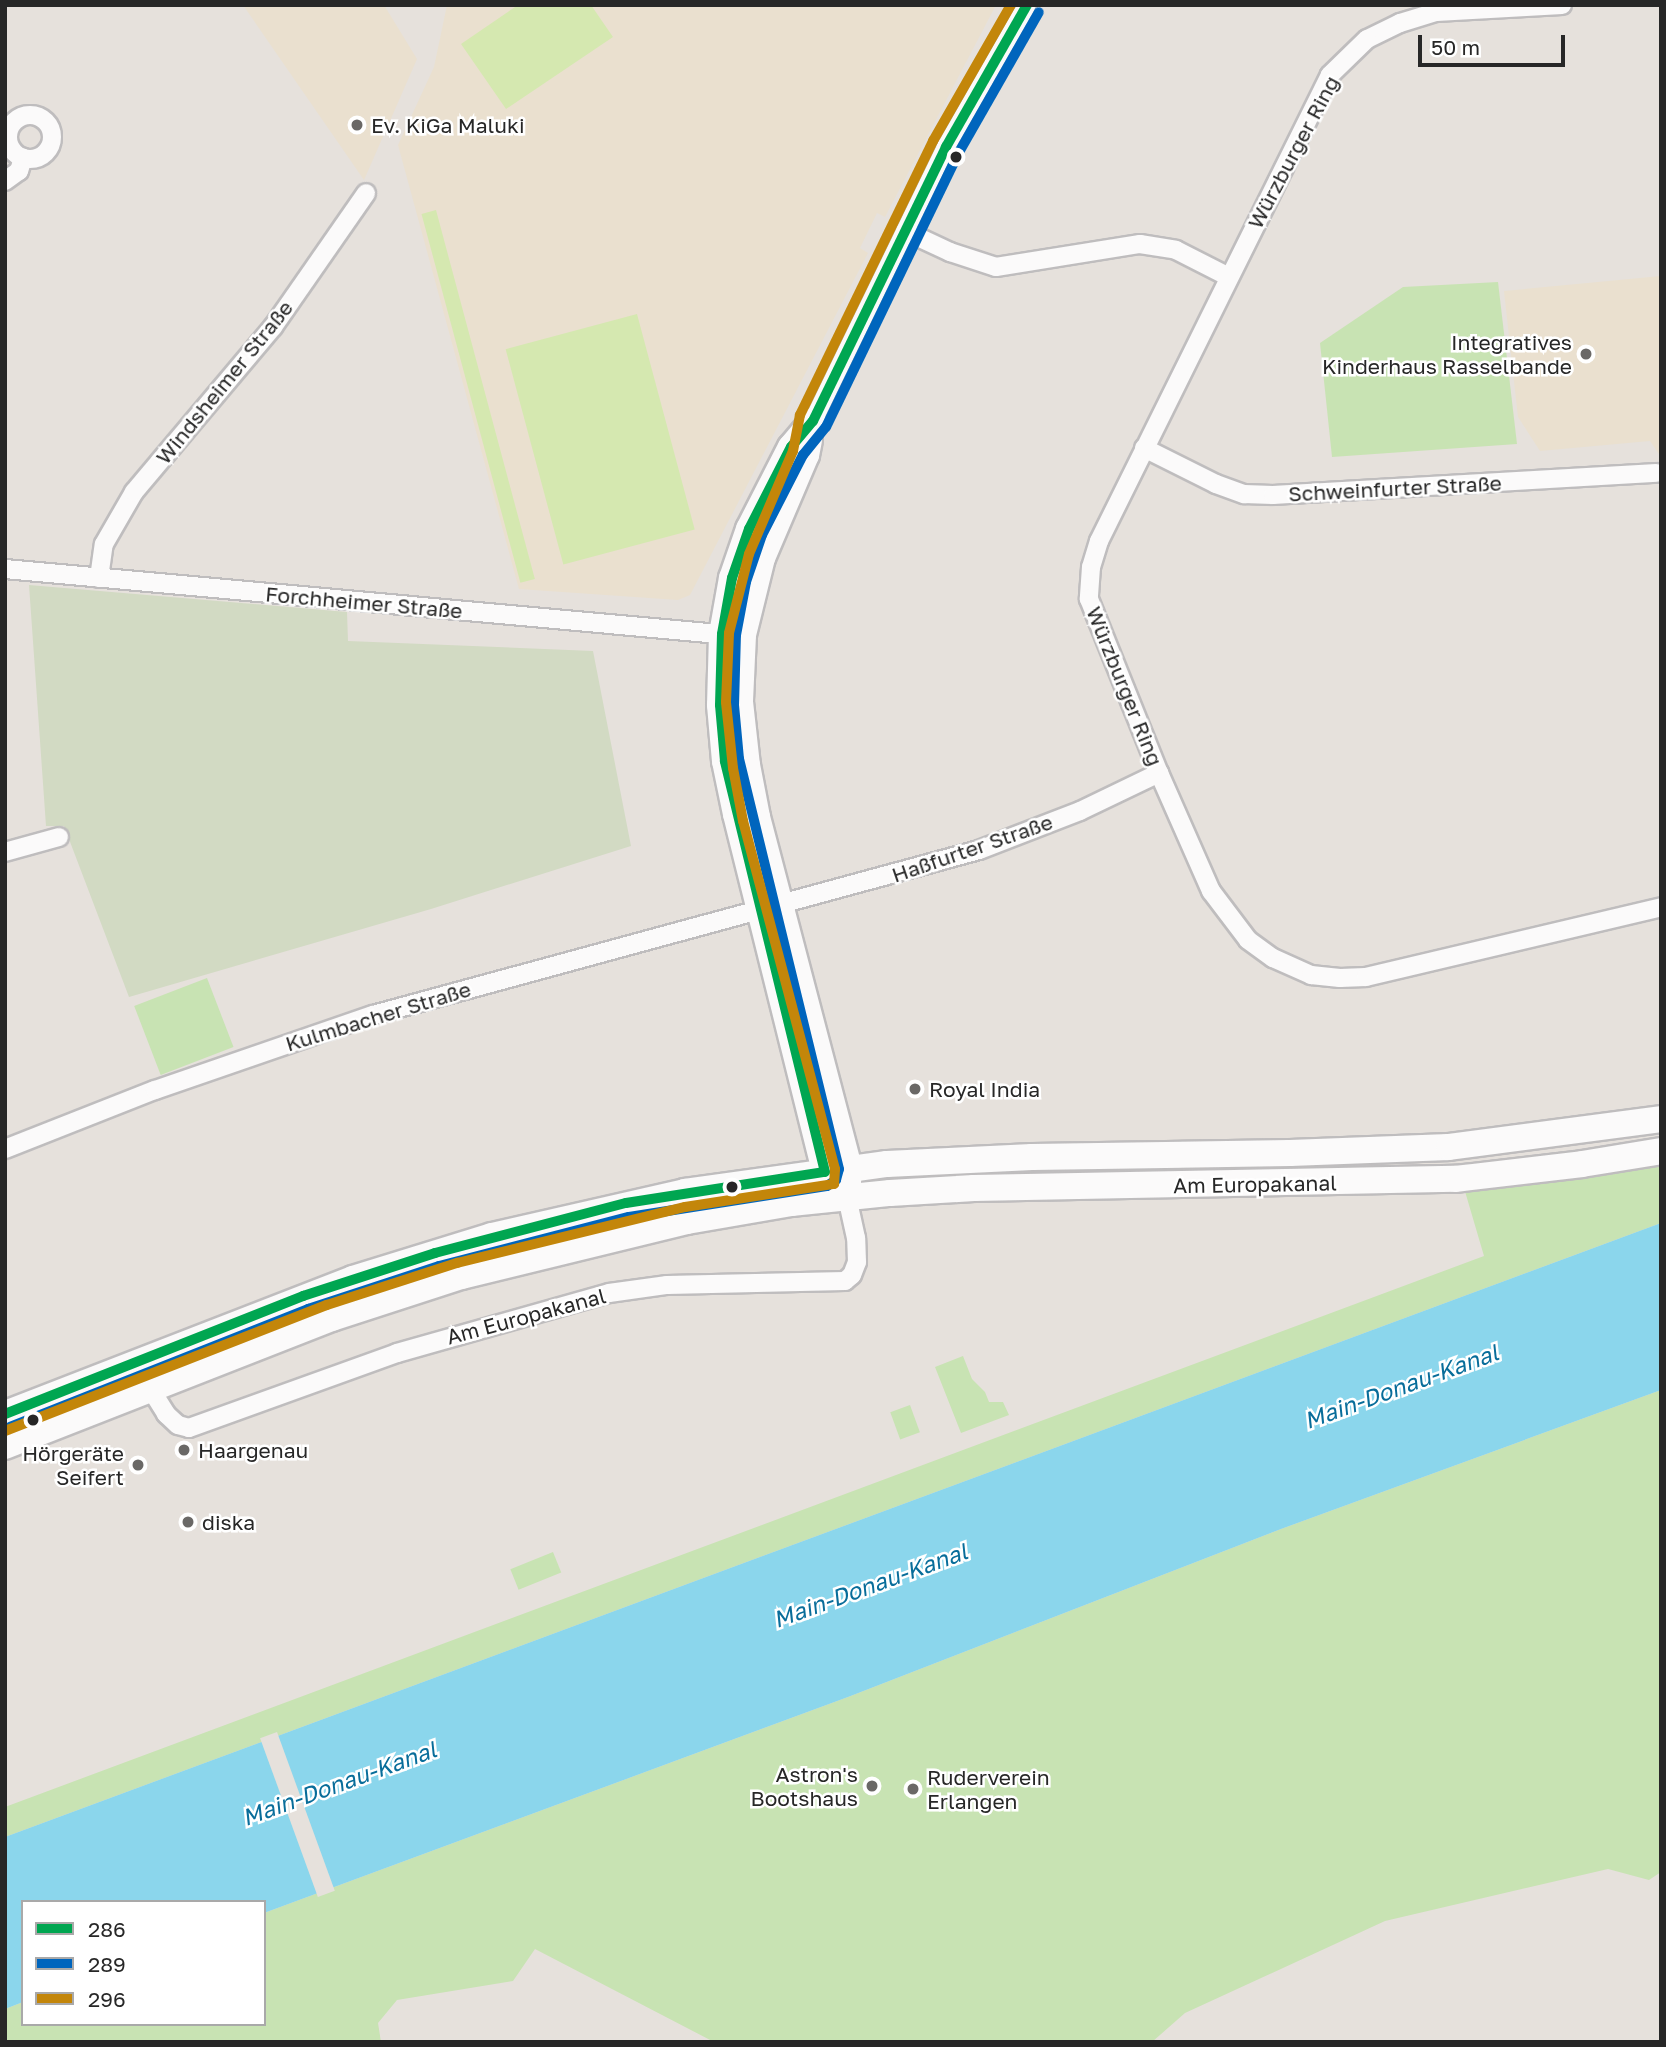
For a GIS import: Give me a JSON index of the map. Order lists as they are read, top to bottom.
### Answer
{
  "streets": {
    "main road": ["Am Europakanal"],
    "street": [
      "Würzburger Ring",
      "Windsheimer Straße",
      "Schweinfurter Straße",
      "Forchheimer Straße",
      "Haßfurter Straße",
      "Kulmbacher Straße"
    ]
  },
  "crossings": [
    ["Würzburger Ring", "Schweinfurter Straße"],
    ["Würzburger Ring", "Haßfurter Straße"],
    ["Windsheimer Straße", "Forchheimer Straße"],
    ["Haßfurter Straße", "Kulmbacher Straße"]
  ],
  "water": ["Main-Donau-Kanal"],
  "places": [
    "Ev. KiGa Maluki",
    "Integratives Kinderhaus Rasselbande",
    "Royal India",
    "Haargenau",
    "Hörgeräte Seifert",
    "diska",
    "Astron's Bootshaus",
    "Ruderverein Erlangen"
  ],
  "lines": ["transit line 286", "transit line 296", "transit line 289"],
  "legend": ["286", "289", "296"],
  "scale_bar": "50 m"
}
